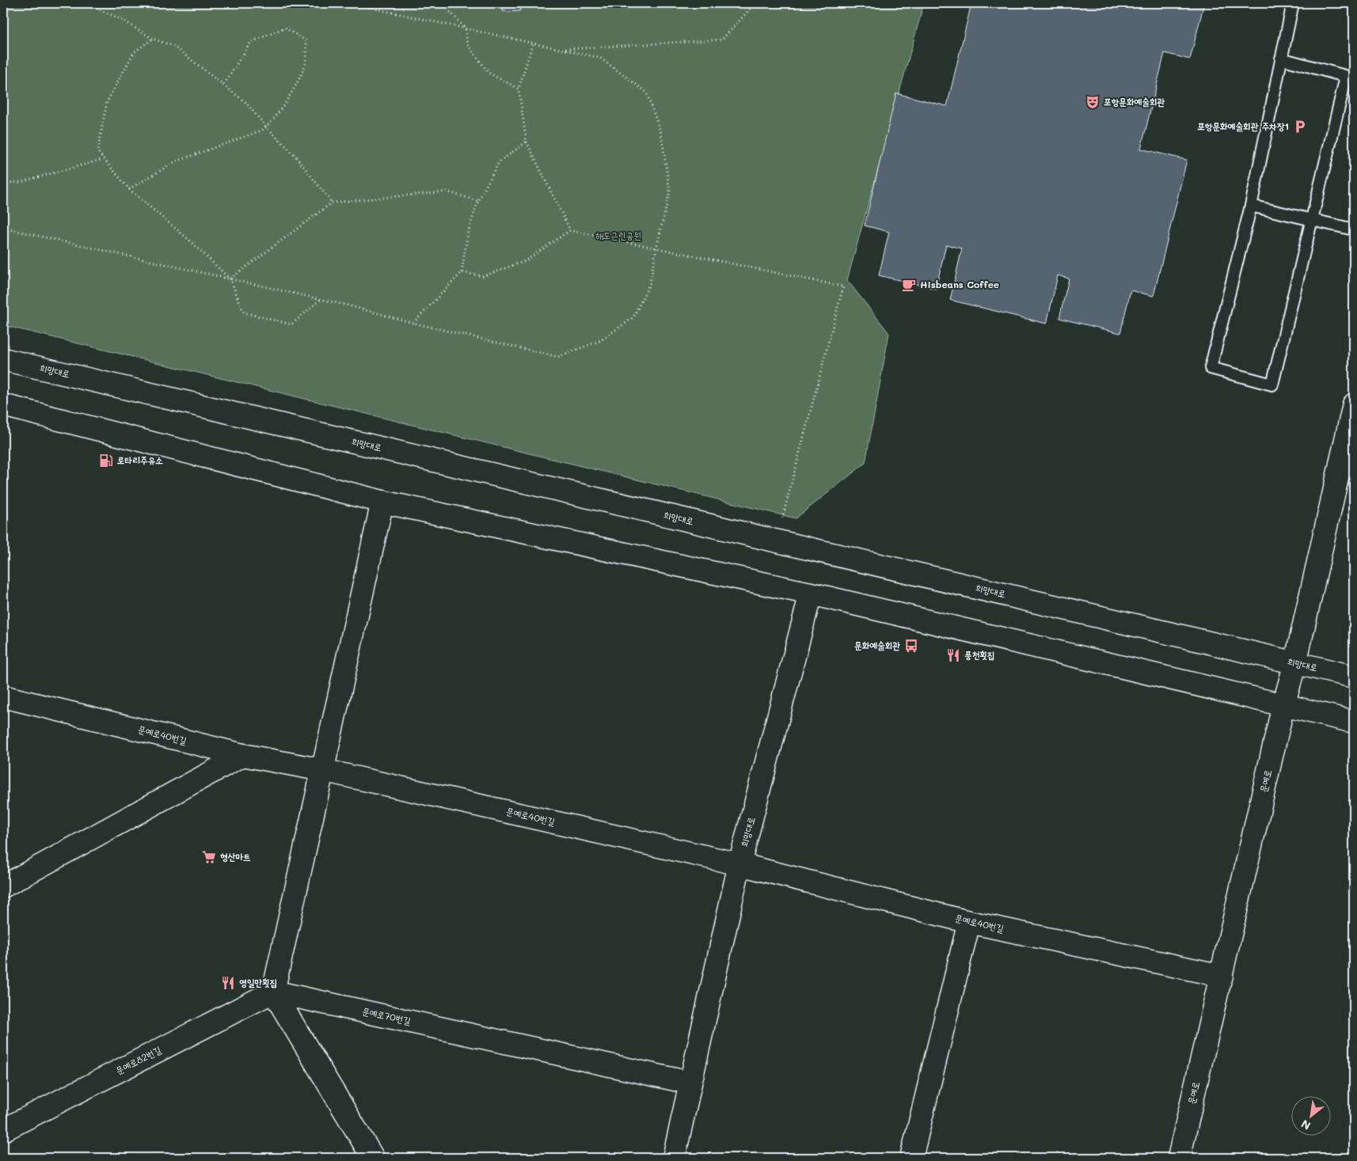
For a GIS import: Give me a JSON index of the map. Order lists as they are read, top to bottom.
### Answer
{
  "streets": {
    "street": [
      "희망대로",
      "문예로40번길",
      "문예로",
      "문예로70번길",
      "문예로82번길"
    ]
  },
  "crossings": [
    ["희망대로", "문예로40번길"],
    ["희망대로", "문예로"],
    ["문예로40번길", "문예로"],
    ["문예로70번길", "문예로82번길"]
  ],
  "parks": ["해도근린공원"],
  "places": {
    "theatre": ["포항문화예술회관"],
    "parking": ["포항문화예술회관 주차장1"],
    "cafe": ["Hisbeans Coffee"],
    "fuel station": ["로타리주유소"],
    "bus stop": ["문화예술회관"],
    "restaurant": ["풍천횟집", "영일만횟집"],
    "supermarket": ["형산마트"]
  },
  "north": "bottom left"
}
